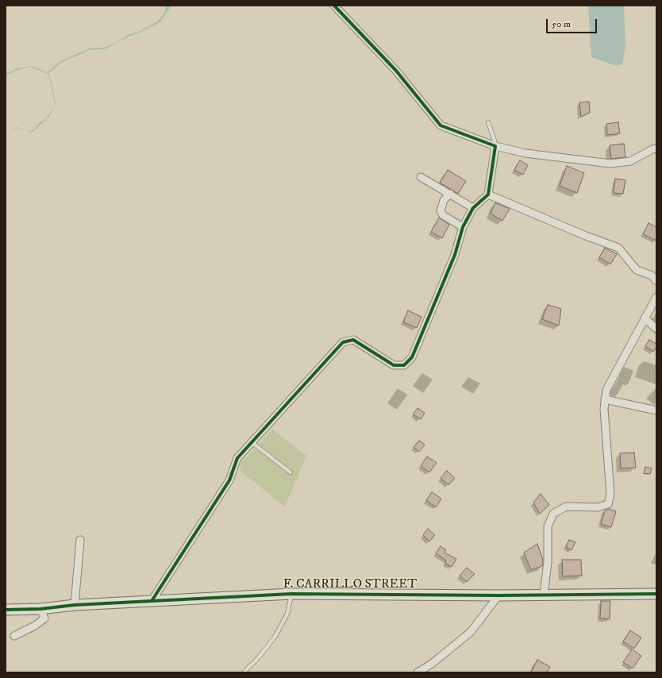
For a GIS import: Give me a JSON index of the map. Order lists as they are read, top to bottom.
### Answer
{
  "streets": {
    "street": ["F. CARRILLO STREET"]
  },
  "scale_bar": "50 m"
}
